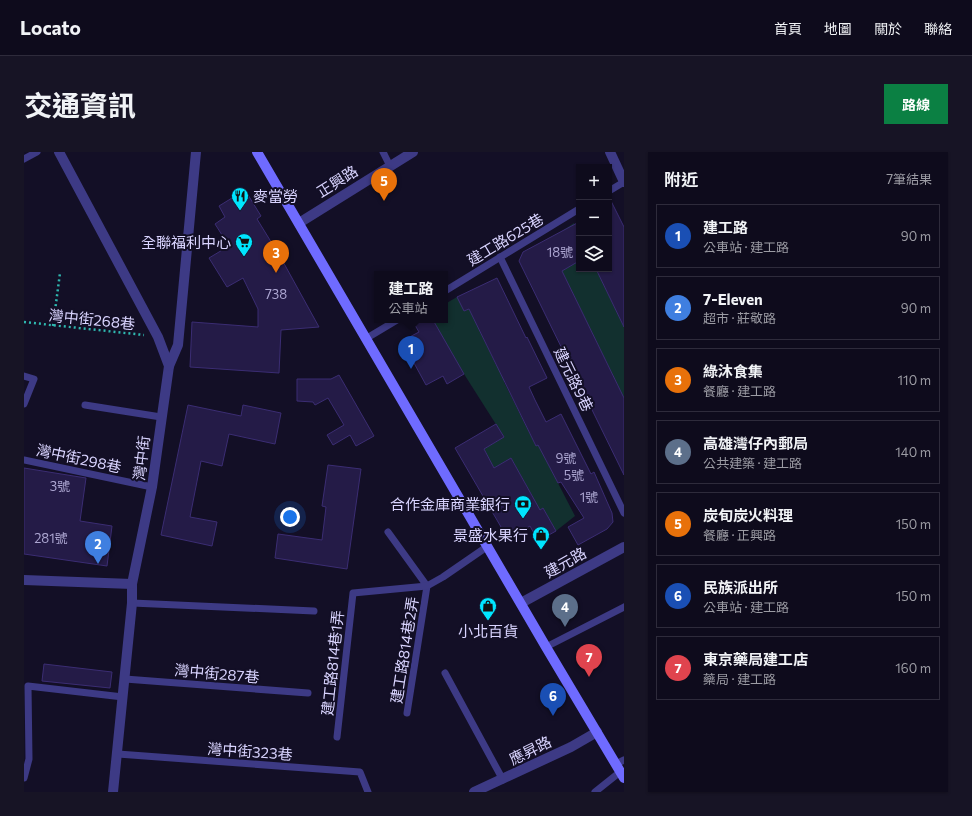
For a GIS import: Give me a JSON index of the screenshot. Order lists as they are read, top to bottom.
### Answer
{
  "streets": {
    "street": [
      "正興路",
      "灣中街",
      "建元路",
      "應昇路"
    ],
    "lane": [
      "建工路625巷",
      "建元路9巷",
      "灣中街298巷",
      "建工路814巷2弄",
      "建工路814巷1弄",
      "灣中街287巷",
      "灣中街323巷"
    ],
    "path": ["灣中街268巷"]
  },
  "crossings": [
    ["建工路625巷", "建元路9巷"],
    ["灣中街268巷", "灣中街"],
    ["灣中街298巷", "灣中街"],
    ["灣中街", "灣中街287巷"],
    ["灣中街", "灣中街323巷"],
    ["建工路814巷2弄", "建工路814巷1弄"]
  ],
  "places": {
    "restaurant": ["麥當勞"],
    "supermarket": ["全聯福利中心"],
    "bank": ["合作金庫商業銀行"],
    "shop": ["景盛水果行", "小北百貨"]
  },
  "house_numbers": [
    "18號",
    "738",
    "9號",
    "5號",
    "3號",
    "1號",
    "281號"
  ],
  "page": {
    "header": "Locato",
    "nav": [
      "首頁",
      "地圖",
      "關於",
      "聯絡"
    ],
    "title": "交通資訊",
    "buttons": "路線",
    "heading": ["附近", "7筆結果"],
    "map_buttons": ["+", "−"],
    "pins": [
      "5",
      "3",
      "1",
      "2",
      "4",
      "7",
      "6"
    ],
    "list": [
      {
        "mark": "1",
        "name": "建工路",
        "note": "公車站 · 建工路",
        "value": "90 m"
      },
      {
        "mark": "2",
        "name": "7-Eleven",
        "note": "超市 · 莊敬路",
        "value": "90 m"
      },
      {
        "mark": "3",
        "name": "綠沐食集",
        "note": "餐廳 · 建工路",
        "value": "110 m"
      },
      {
        "mark": "4",
        "name": "高雄灣仔內郵局",
        "note": "公共建築 · 建工路",
        "value": "140 m"
      },
      {
        "mark": "5",
        "name": "炭旬炭火料理",
        "note": "餐廳 · 正興路",
        "value": "150 m"
      },
      {
        "mark": "6",
        "name": "民族派出所",
        "note": "公車站 · 建工路",
        "value": "150 m"
      },
      {
        "mark": "7",
        "name": "東京藥局建工店",
        "note": "藥局 · 建工路",
        "value": "160 m"
      }
    ],
    "popup": ["建工路", "公車站"]
  }
}
